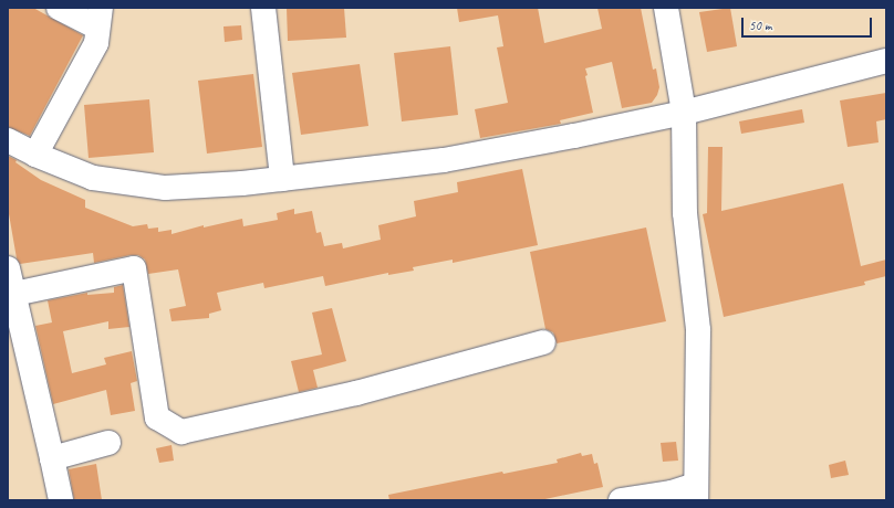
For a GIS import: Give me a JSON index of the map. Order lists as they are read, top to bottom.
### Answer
{
  "scale_bar": "50 m"
}
